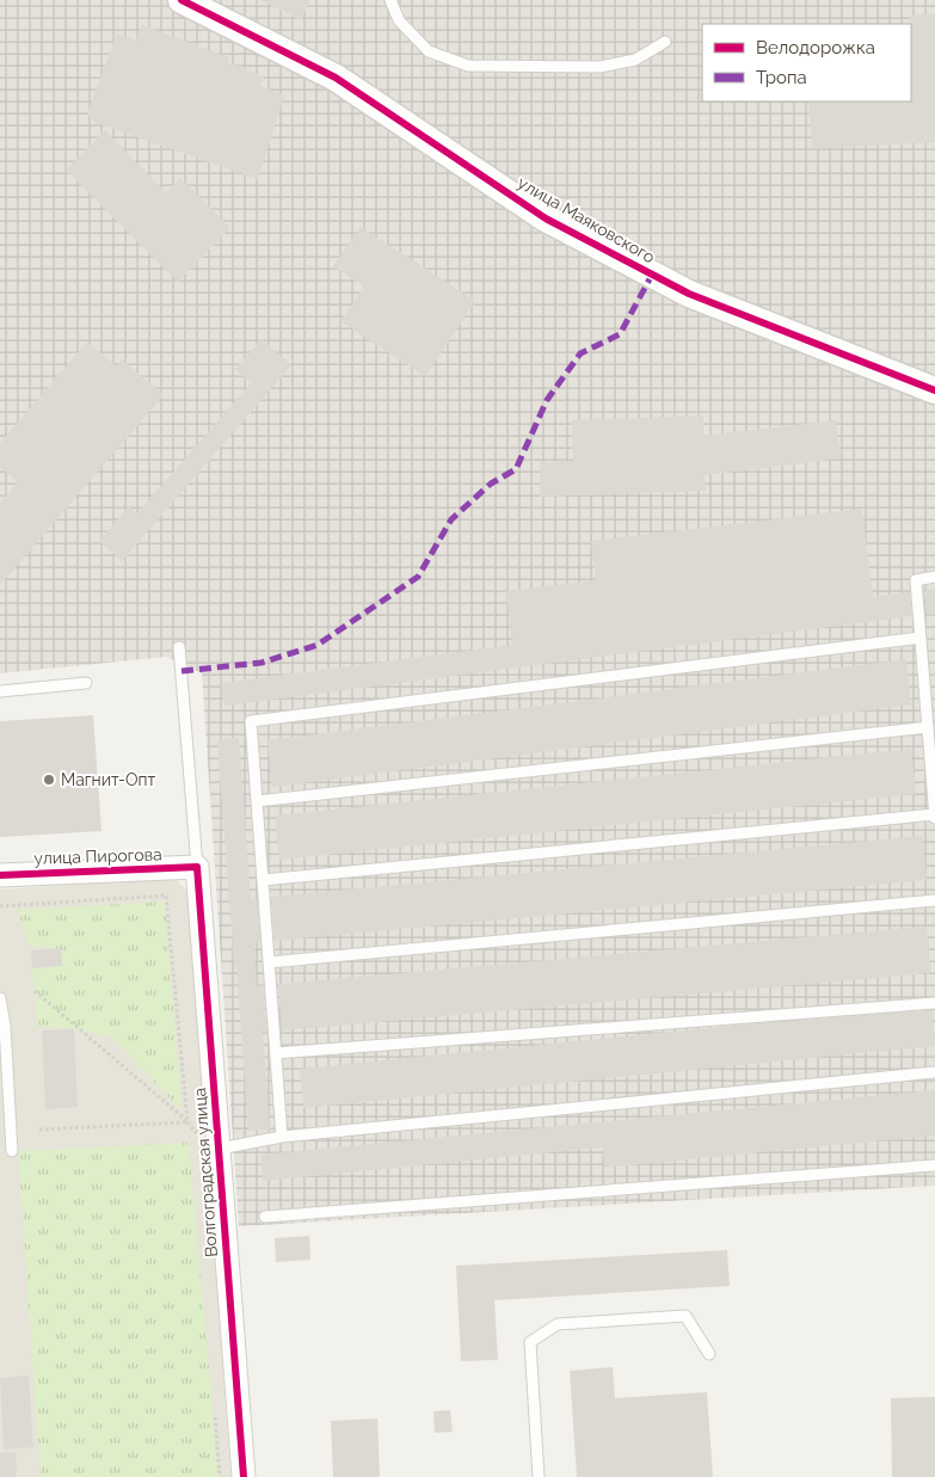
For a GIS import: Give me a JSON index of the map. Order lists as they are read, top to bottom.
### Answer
{
  "streets": {
    "street": ["улица Маяковского", "улица Пирогова", "Волгоградская улица"]
  },
  "crossings": [
    ["улица Пирогова", "Волгоградская улица"]
  ],
  "places": ["Магнит-Опт"],
  "legend": ["Велодорожка", "Тропа"]
}
